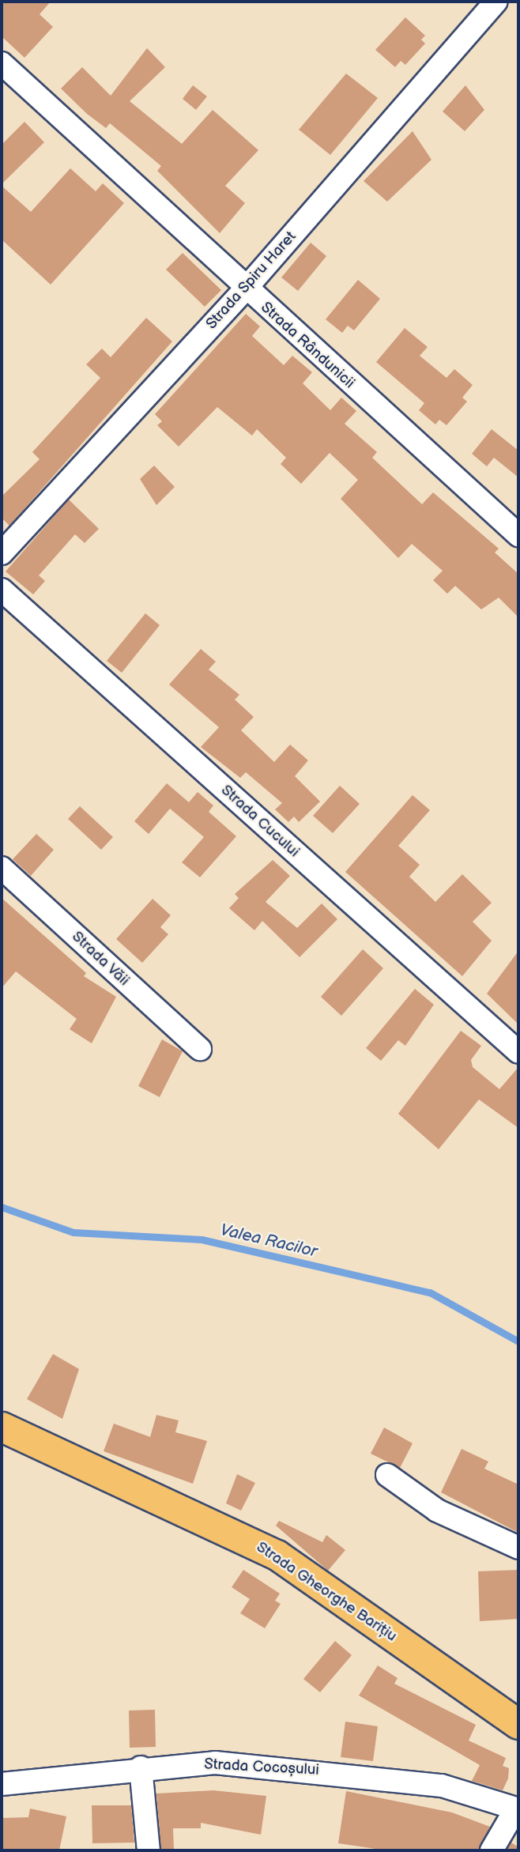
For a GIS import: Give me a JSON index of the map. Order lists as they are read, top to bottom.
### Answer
{
  "streets": {
    "main road": ["Strada Gheorghe Barițiu"],
    "street": [
      "Strada Spiru Haret",
      "Strada Rândunicii",
      "Strada Cucului",
      "Strada Văii",
      "Strada Cocoșului"
    ]
  },
  "crossings": [
    ["Strada Spiru Haret", "Strada Rândunicii"]
  ],
  "water": ["Valea Racilor"]
}
